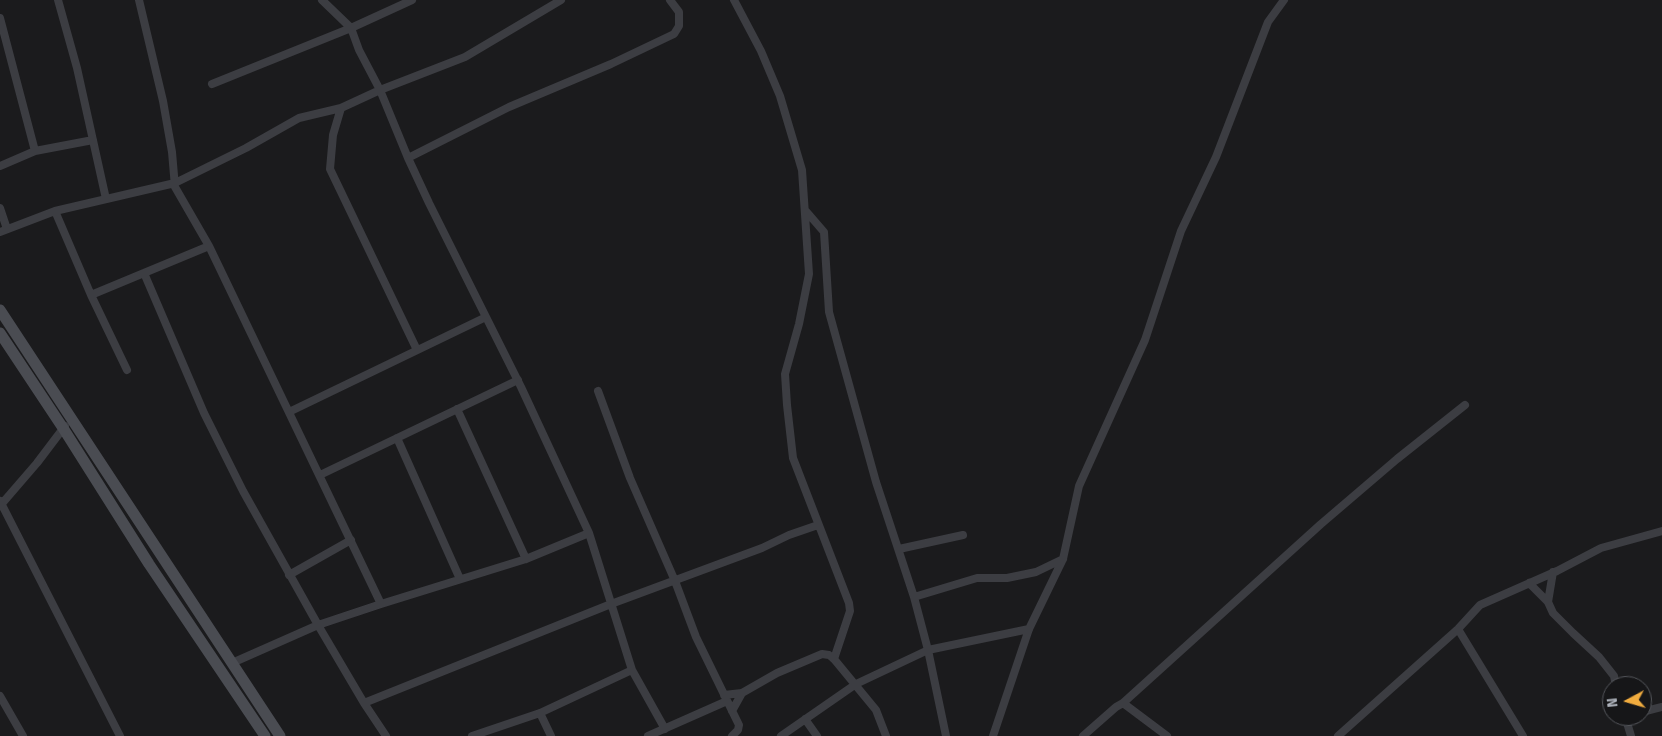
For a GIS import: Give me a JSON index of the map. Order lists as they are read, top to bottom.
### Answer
{
  "north": "left"
}
